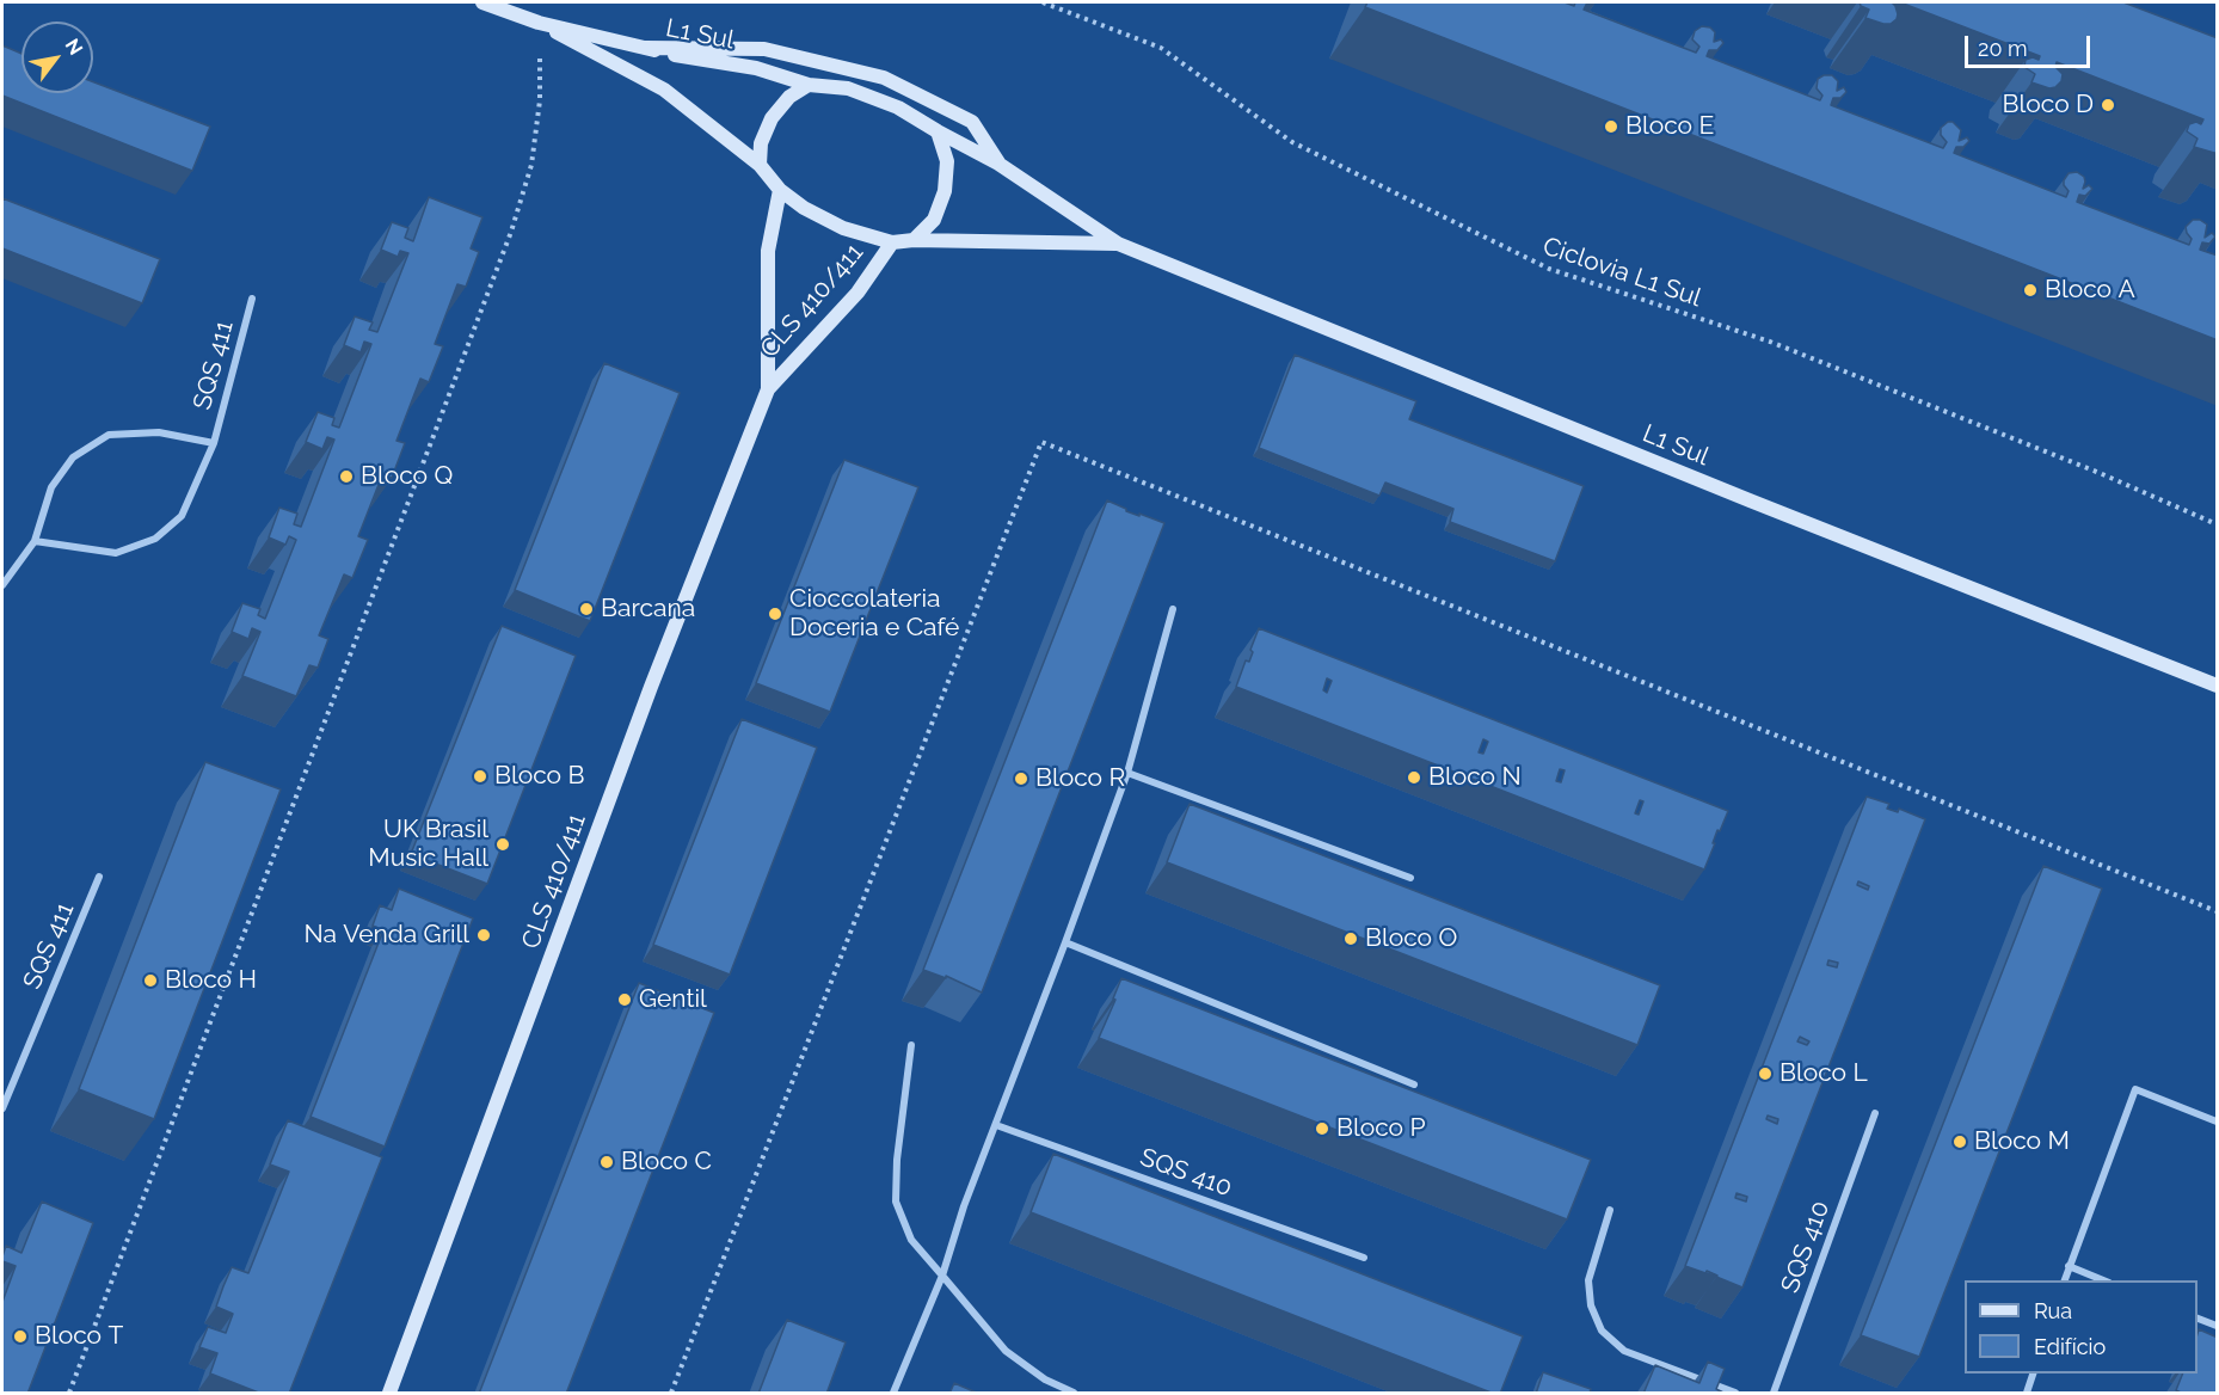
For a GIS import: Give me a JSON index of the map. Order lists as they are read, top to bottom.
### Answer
{
  "streets": {
    "street": [
      "L1 Sul",
      "CLS 410/411",
      "SQS 411",
      "SQS 410"
    ],
    "path": ["Ciclovia L1 Sul"]
  },
  "crossings": [
    ["L1 Sul", "CLS 410/411"]
  ],
  "places": [
    "Bloco D",
    "Bloco E",
    "Bloco A",
    "Bloco Q",
    "Barcana",
    "Cioccolateria Doceria e Café",
    "Bloco B",
    "Bloco N",
    "Bloco R",
    "UK Brasil Music Hall",
    "Na Venda Grill",
    "Bloco O",
    "Bloco H",
    "Gentil",
    "Bloco L",
    "Bloco P",
    "Bloco M",
    "Bloco C",
    "Bloco T"
  ],
  "legend": ["Rua", "Edifício"],
  "scale_bar": "20 m",
  "north": "top right"
}
